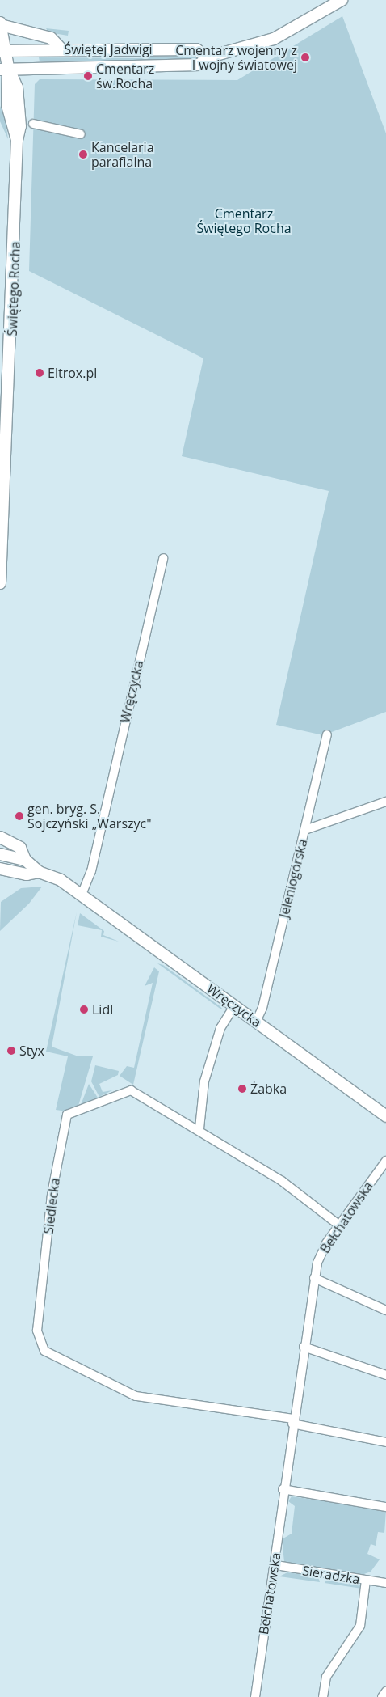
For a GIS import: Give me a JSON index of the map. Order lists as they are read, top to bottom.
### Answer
{
  "streets": {
    "main road": ["Świętej Jadwigi", "Świętego Rocha", "Wręczycka"],
    "street": [
      "Jeleniogórska",
      "Siedlecka",
      "Bełchatowska",
      "Sieradzka"
    ]
  },
  "crossings": [
    ["Świętej Jadwigi", "Świętego Rocha"],
    ["Wręczycka", "Jeleniogórska"],
    ["Siedlecka", "Bełchatowska"],
    ["Bełchatowska", "Sieradzka"]
  ],
  "parks": ["Cmentarz Świętego Rocha"],
  "places": [
    "Cmentarz wojenny z I wojny światowej",
    "Cmentarz św.Rocha",
    "Kancelaria parafialna",
    "Eltrox.pl",
    "gen. bryg. S. Sojczyński „Warszyc\"",
    "Lidl",
    "Styx",
    "Żabka"
  ]
}
